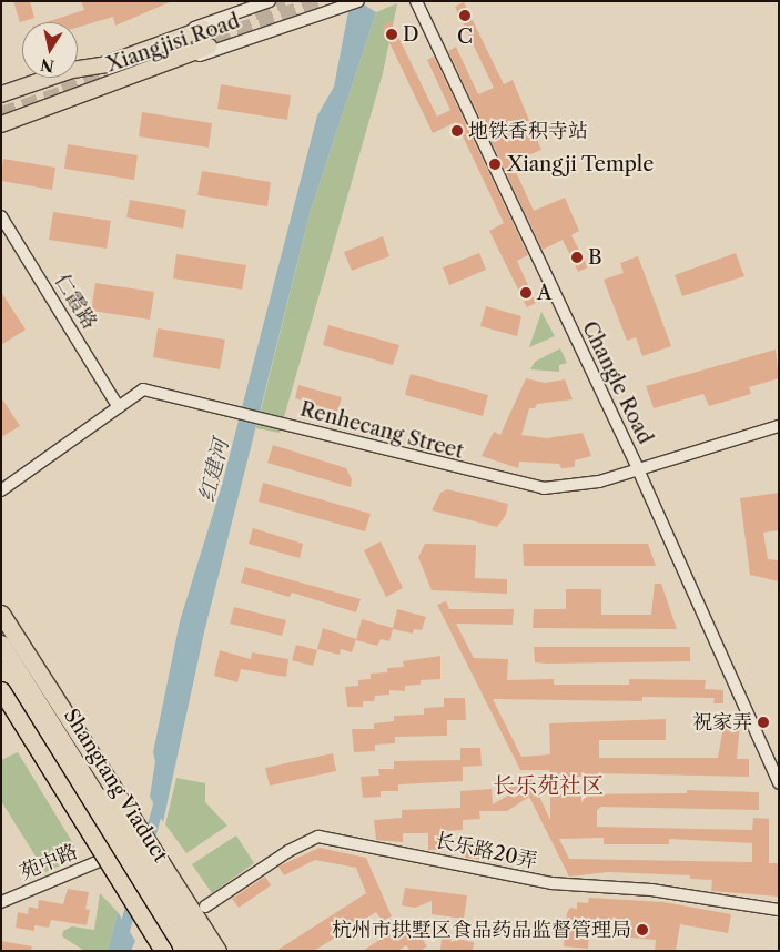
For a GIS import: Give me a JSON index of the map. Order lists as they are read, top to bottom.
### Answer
{
  "streets": {
    "highway": ["Shangtang Viaduct"],
    "main road": ["Xiangjisi Road"],
    "street": [
      "仁霞路",
      "Changle Road",
      "Renhecang Street",
      "长乐路20弄",
      "苑中路"
    ]
  },
  "crossings": [
    ["仁霞路", "Renhecang Street"],
    ["Changle Road", "Renhecang Street"]
  ],
  "districts": ["长乐苑社区"],
  "water": ["红建河"],
  "places": [
    "C",
    "D",
    "地铁香积寺站",
    "Xiangji Temple",
    "B",
    "A",
    "祝家弄",
    "杭州市拱墅区食品药品监督管理局"
  ],
  "north": "bottom"
}
